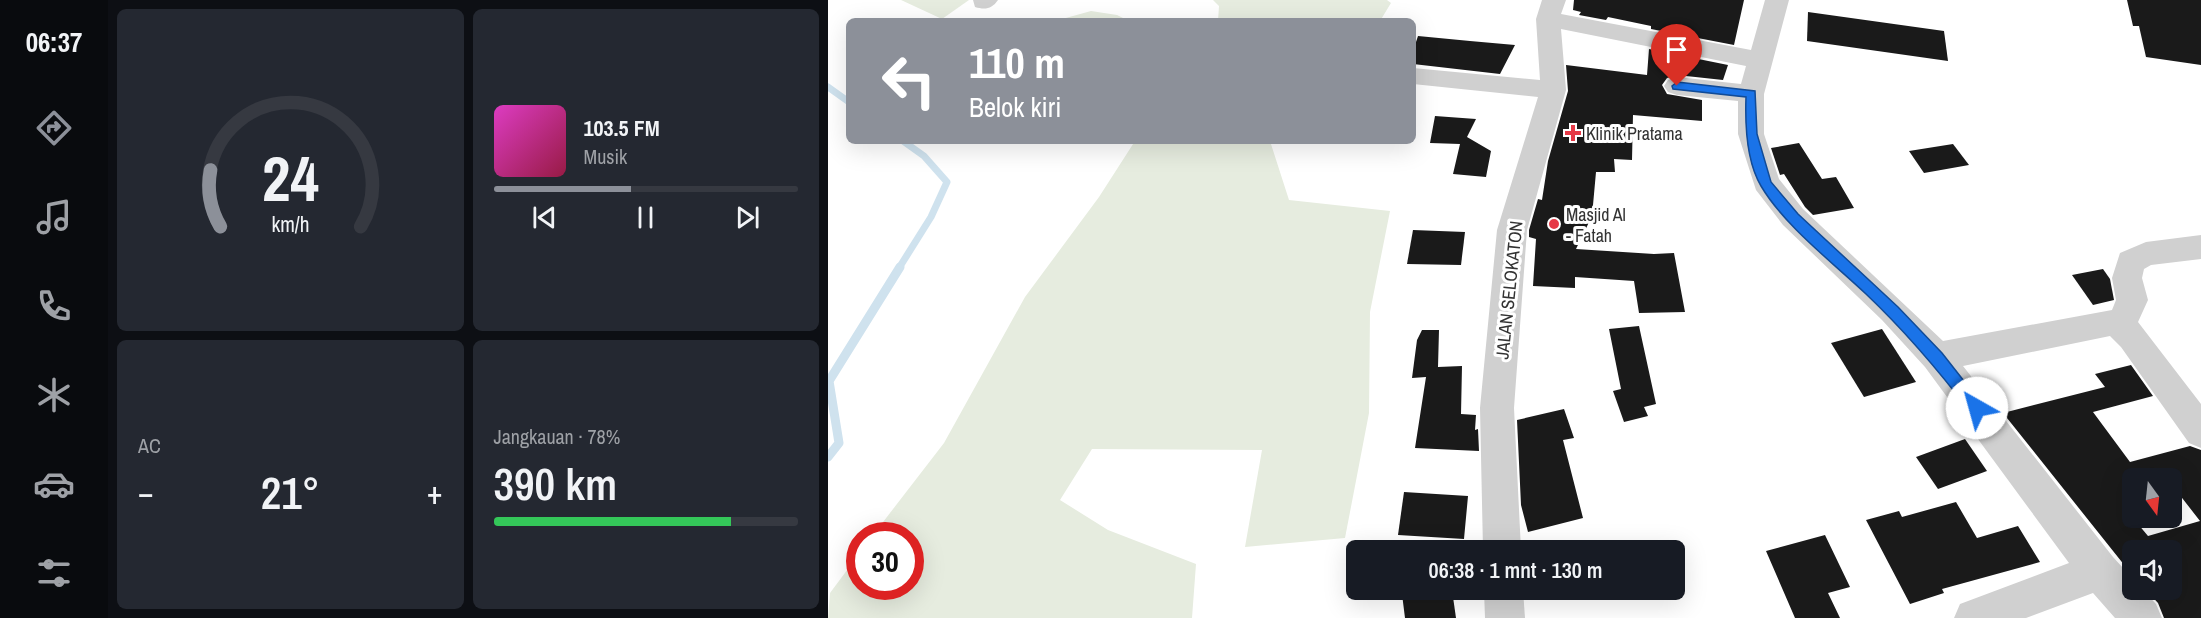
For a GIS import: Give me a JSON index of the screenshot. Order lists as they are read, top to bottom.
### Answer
{
  "streets": {
    "street": ["JALAN SELOKATON"]
  },
  "places": {
    "health": ["Klinik Pratama"],
    "other": ["Masjid Al - Fatah"]
  },
  "north": "bottom",
  "page": {
    "tabs": "06:37",
    "turn": ["110 m", "Belok kiri"],
    "song": ["103.5 FM", "Musik"],
    "tile": [
      "AC",
      ["Jangkauan · 78%", "390 km"]
    ],
    "heat": ["−", "21°", "+"],
    "limit": "30",
    "trip": "06:38 · 1 mnt · 130 m",
    "gauge": ["24", "km/h"]
  }
}
